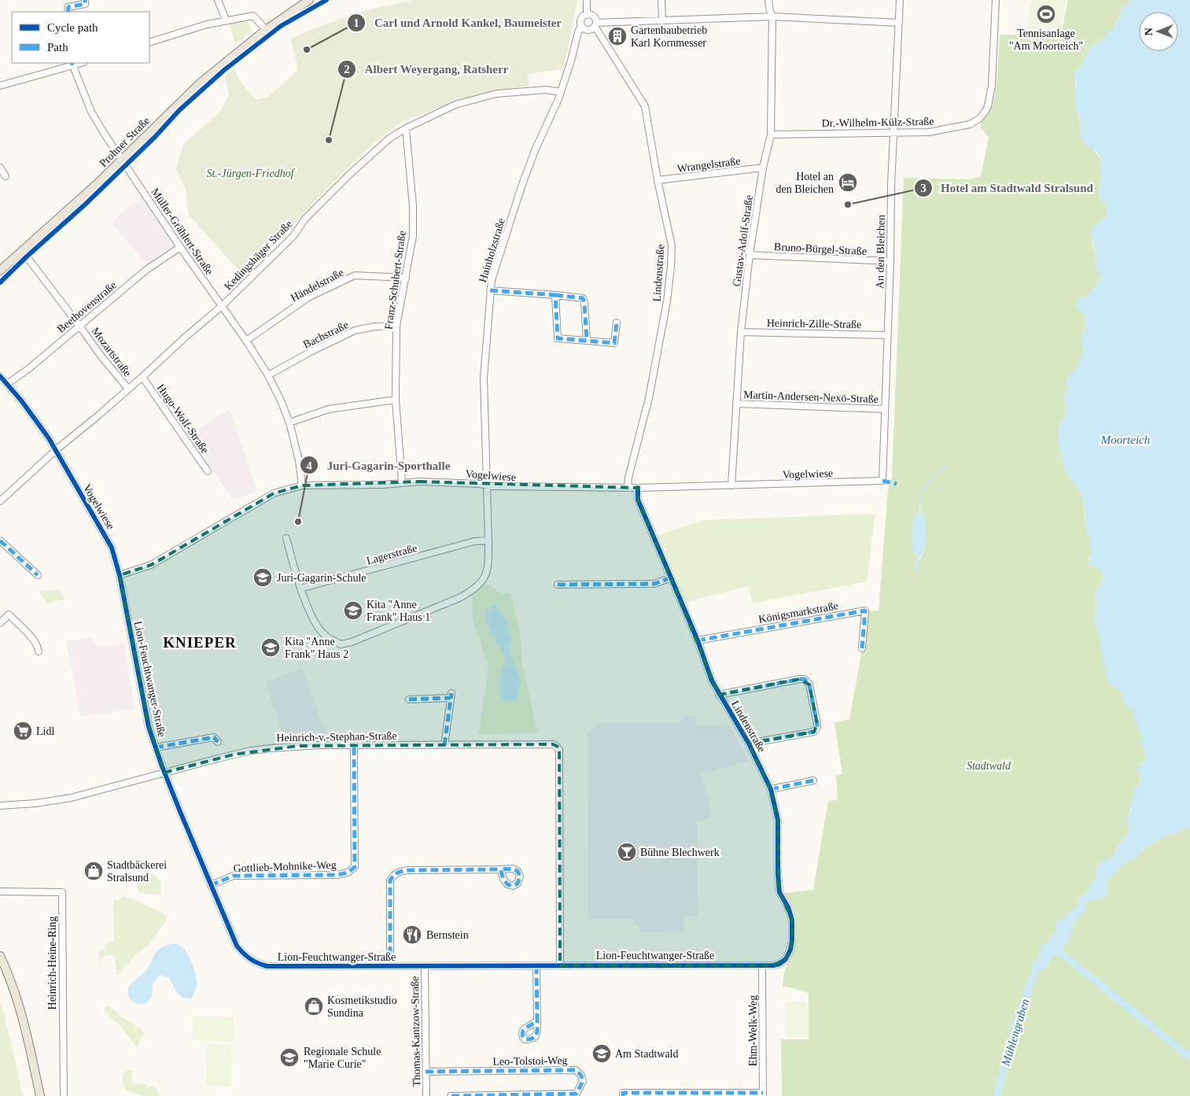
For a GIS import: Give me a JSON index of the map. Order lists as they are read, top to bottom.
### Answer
{
  "streets": {
    "main road": ["Prohner Straße"],
    "street": [
      "Dr.-Wilhelm-Külz-Straße",
      "Wrangelstraße",
      "Müller-Grählert-Straße",
      "Gustav-Adolf-Straße",
      "Bruno-Bürgel-Straße",
      "Hainholzstraße",
      "An den Bleichen",
      "Kedingshäger Straße",
      "Lindenstraße",
      "Franz-Schubert-Straße",
      "Händelstraße",
      "Beethovenstraße",
      "Heinrich-Zille-Straße",
      "Bachstraße",
      "Mozartstraße",
      "Martin-Andersen-Nexö-Straße",
      "Hugo-Wolf-Straße",
      "Vogelwiese",
      "Lagerstraße",
      "Königsmarkstraße",
      "Lion-Feuchtwanger-Straße",
      "Heinrich-v.-Stephan-Straße",
      "Gottlieb-Mohnike-Weg",
      "Heinrich-Heine-Ring",
      "Ehm-Welk-Weg",
      "Thomas-Kantzow-Straße",
      "Leo-Tolstoi-Weg"
    ]
  },
  "crossings": [
    ["Dr.-Wilhelm-Külz-Straße", "Gustav-Adolf-Straße"],
    ["Dr.-Wilhelm-Külz-Straße", "An den Bleichen"],
    ["Prohner Straße", "Müller-Grählert-Straße"],
    ["Prohner Straße", "Mozartstraße"],
    ["Wrangelstraße", "Gustav-Adolf-Straße"],
    ["Wrangelstraße", "Lindenstraße"],
    ["Müller-Grählert-Straße", "Kedingshäger Straße"],
    ["Müller-Grählert-Straße", "Händelstraße"],
    ["Müller-Grählert-Straße", "Beethovenstraße"],
    ["Müller-Grählert-Straße", "Bachstraße"],
    ["Müller-Grählert-Straße", "Vogelwiese"],
    ["Gustav-Adolf-Straße", "Bruno-Bürgel-Straße"],
    ["Gustav-Adolf-Straße", "Heinrich-Zille-Straße"],
    ["Gustav-Adolf-Straße", "Martin-Andersen-Nexö-Straße"],
    ["Gustav-Adolf-Straße", "Vogelwiese"],
    ["Bruno-Bürgel-Straße", "An den Bleichen"],
    ["Hainholzstraße", "Kedingshäger Straße"],
    ["Hainholzstraße", "Lindenstraße"],
    ["Hainholzstraße", "Vogelwiese"],
    ["Hainholzstraße", "Lagerstraße"],
    ["An den Bleichen", "Heinrich-Zille-Straße"],
    ["An den Bleichen", "Martin-Andersen-Nexö-Straße"],
    ["An den Bleichen", "Vogelwiese"],
    ["Kedingshäger Straße", "Franz-Schubert-Straße"],
    ["Kedingshäger Straße", "Mozartstraße"],
    ["Kedingshäger Straße", "Hugo-Wolf-Straße"],
    ["Kedingshäger Straße", "Vogelwiese"],
    ["Lindenstraße", "Vogelwiese"],
    ["Lindenstraße", "Königsmarkstraße"],
    ["Lindenstraße", "Lion-Feuchtwanger-Straße"],
    ["Lindenstraße", "Ehm-Welk-Weg"],
    ["Franz-Schubert-Straße", "Händelstraße"],
    ["Franz-Schubert-Straße", "Bachstraße"],
    ["Franz-Schubert-Straße", "Vogelwiese"],
    ["Beethovenstraße", "Mozartstraße"],
    ["Beethovenstraße", "Vogelwiese"],
    ["Vogelwiese", "Lion-Feuchtwanger-Straße"],
    ["Lion-Feuchtwanger-Straße", "Heinrich-v.-Stephan-Straße"],
    ["Lion-Feuchtwanger-Straße", "Gottlieb-Mohnike-Weg"],
    ["Lion-Feuchtwanger-Straße", "Ehm-Welk-Weg"],
    ["Lion-Feuchtwanger-Straße", "Thomas-Kantzow-Straße"],
    ["Heinrich-v.-Stephan-Straße", "Gottlieb-Mohnike-Weg"],
    ["Thomas-Kantzow-Straße", "Leo-Tolstoi-Weg"]
  ],
  "districts": ["KNIEPER"],
  "water": ["Moorteich", "Mühlengraben"],
  "parks": ["St.-Jürgen-Friedhof", "Stadtwald"],
  "places": {
    "sports": ["Tennisanlage \"Am Moorteich\""],
    "building": ["Gartenbaubetrieb Karl Kornmesser"],
    "other": [
      "Carl und Arnold Kankel, Baumeister",
      "Albert Weyergang, Ratsherr",
      "Hotel am Stadtwald Stralsund",
      "Juri-Gagarin-Sporthalle"
    ],
    "hotel": ["Hotel an den Bleichen"],
    "school or university": [
      "Juri-Gagarin-Schule",
      "Kita \"Anne Frank\" Haus 1",
      "Kita \"Anne Frank\" Haus 2",
      "Am Stadtwald",
      "Regionale Schule \"Marie Curie\""
    ],
    "supermarket": ["Lidl"],
    "bar": ["Bühne Blechwerk"],
    "shop": ["Stadtbäckerei Stralsund", "Kosmetikstudio Sundina"],
    "restaurant": ["Bernstein"]
  },
  "legend": ["Cycle path", "Path"],
  "north": "left"
}
